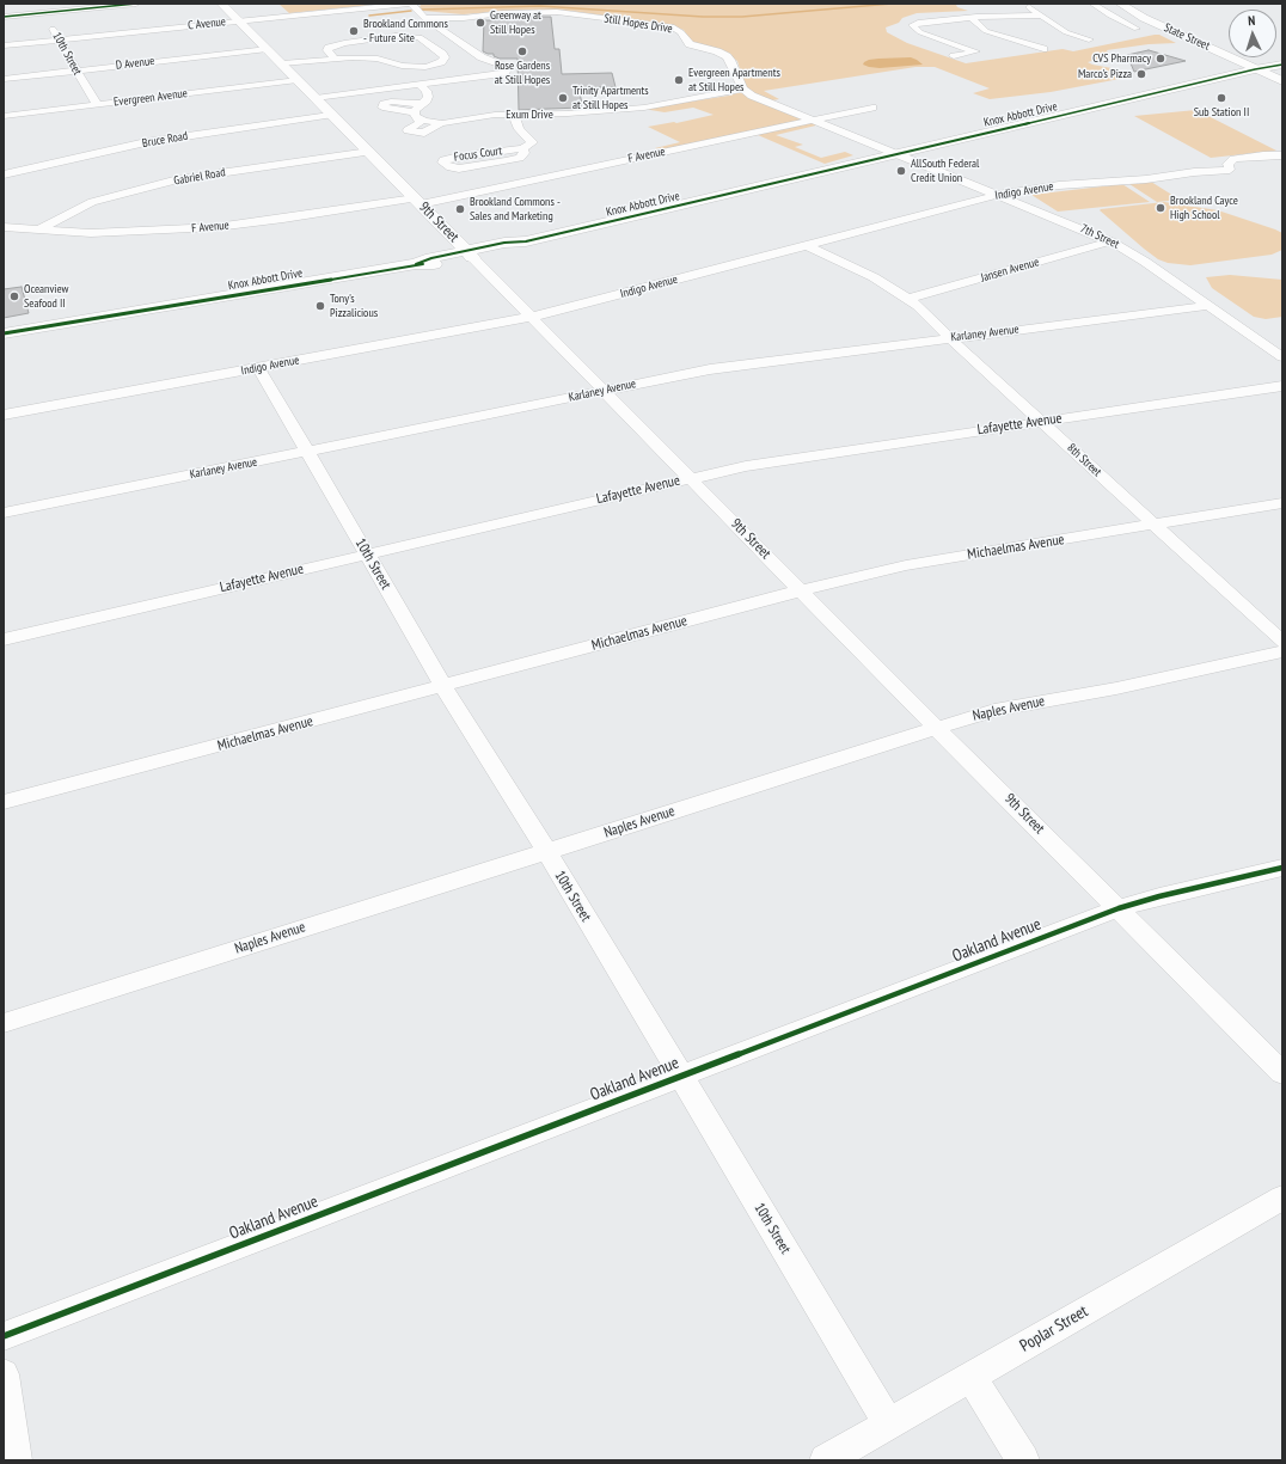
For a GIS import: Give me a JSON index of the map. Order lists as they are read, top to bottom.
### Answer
{
  "streets": {
    "main road": ["State Street", "Knox Abbott Drive", "9th Street"],
    "street": [
      "C Avenue",
      "Still Hopes Drive",
      "10th Street",
      "D Avenue",
      "Evergreen Avenue",
      "Exum Drive",
      "Bruce Road",
      "Focus Court",
      "F Avenue",
      "Gabriel Road",
      "Indigo Avenue",
      "7th Street",
      "Jansen Avenue",
      "Karlaney Avenue",
      "Lafayette Avenue",
      "8th Street",
      "Michaelmas Avenue",
      "Naples Avenue",
      "Oakland Avenue",
      "Poplar Street"
    ]
  },
  "crossings": [
    ["C Avenue", "10th Street"],
    ["C Avenue", "9th Street"],
    ["Still Hopes Drive", "Exum Drive"],
    ["State Street", "Knox Abbott Drive"],
    ["10th Street", "D Avenue"],
    ["10th Street", "Evergreen Avenue"],
    ["10th Street", "Indigo Avenue"],
    ["10th Street", "Karlaney Avenue"],
    ["10th Street", "Lafayette Avenue"],
    ["10th Street", "Michaelmas Avenue"],
    ["10th Street", "Naples Avenue"],
    ["10th Street", "Oakland Avenue"],
    ["10th Street", "Poplar Street"],
    ["D Avenue", "9th Street"],
    ["Evergreen Avenue", "9th Street"],
    ["Exum Drive", "Focus Court"],
    ["Knox Abbott Drive", "9th Street"],
    ["Knox Abbott Drive", "7th Street"],
    ["Bruce Road", "9th Street"],
    ["F Avenue", "Gabriel Road"],
    ["F Avenue", "9th Street"],
    ["Gabriel Road", "9th Street"],
    ["Indigo Avenue", "9th Street"],
    ["Indigo Avenue", "7th Street"],
    ["Indigo Avenue", "8th Street"],
    ["9th Street", "Karlaney Avenue"],
    ["9th Street", "Lafayette Avenue"],
    ["9th Street", "Michaelmas Avenue"],
    ["9th Street", "Naples Avenue"],
    ["9th Street", "Oakland Avenue"],
    ["7th Street", "Jansen Avenue"],
    ["7th Street", "Karlaney Avenue"],
    ["Jansen Avenue", "8th Street"],
    ["Karlaney Avenue", "8th Street"],
    ["Lafayette Avenue", "8th Street"],
    ["8th Street", "Michaelmas Avenue"]
  ],
  "places": [
    "Greenway at Still Hopes",
    "Brookland Commons - Future Site",
    "Rose Gardens at Still Hopes",
    "CVS Pharmacy",
    "Marco's Pizza",
    "Evergreen Apartments at Still Hopes",
    "Trinity Apartments at Still Hopes",
    "Sub Station II",
    "AllSouth Federal Credit Union",
    "Brookland Cayce High School",
    "Brookland Commons - Sales and Marketing",
    "Oceanview Seafood II",
    "Tony's Pizzalicious"
  ],
  "north": "top"
}
